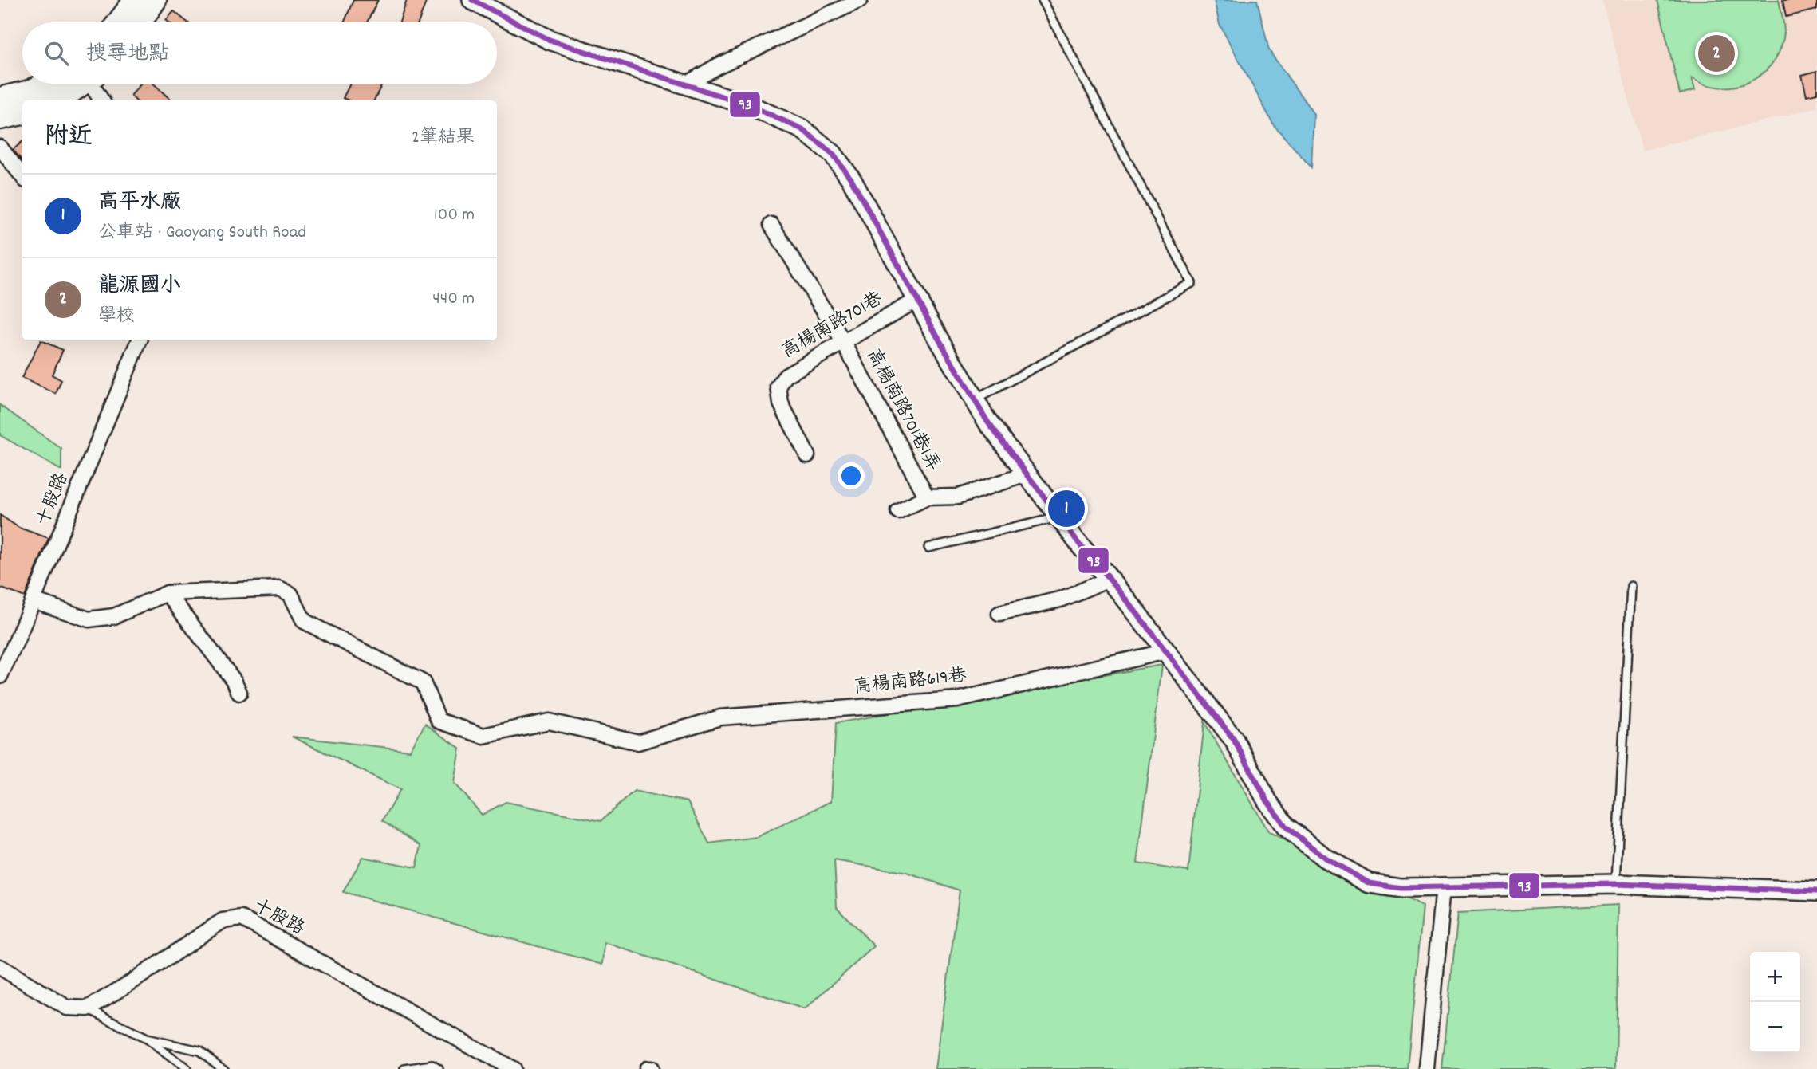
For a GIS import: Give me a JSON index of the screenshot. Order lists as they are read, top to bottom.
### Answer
{
  "streets": {
    "street": [
      "高楊南路701巷",
      "高楊南路701巷1弄",
      "十股路",
      "高楊南路619巷"
    ]
  },
  "crossings": [
    ["高楊南路701巷", "高楊南路701巷1弄"]
  ],
  "lines": ["transit line 93"],
  "page": {
    "search": "搜尋地點",
    "pins": ["2", "1"],
    "heading": ["附近", "2筆結果"],
    "list": [
      {
        "mark": "1",
        "name": "高平水廠",
        "note": "公車站 · Gaoyang South Road",
        "value": "100 m"
      },
      {
        "mark": "2",
        "name": "龍源國小",
        "note": "學校",
        "value": "440 m"
      }
    ],
    "map_buttons": ["+", "−"]
  }
}
